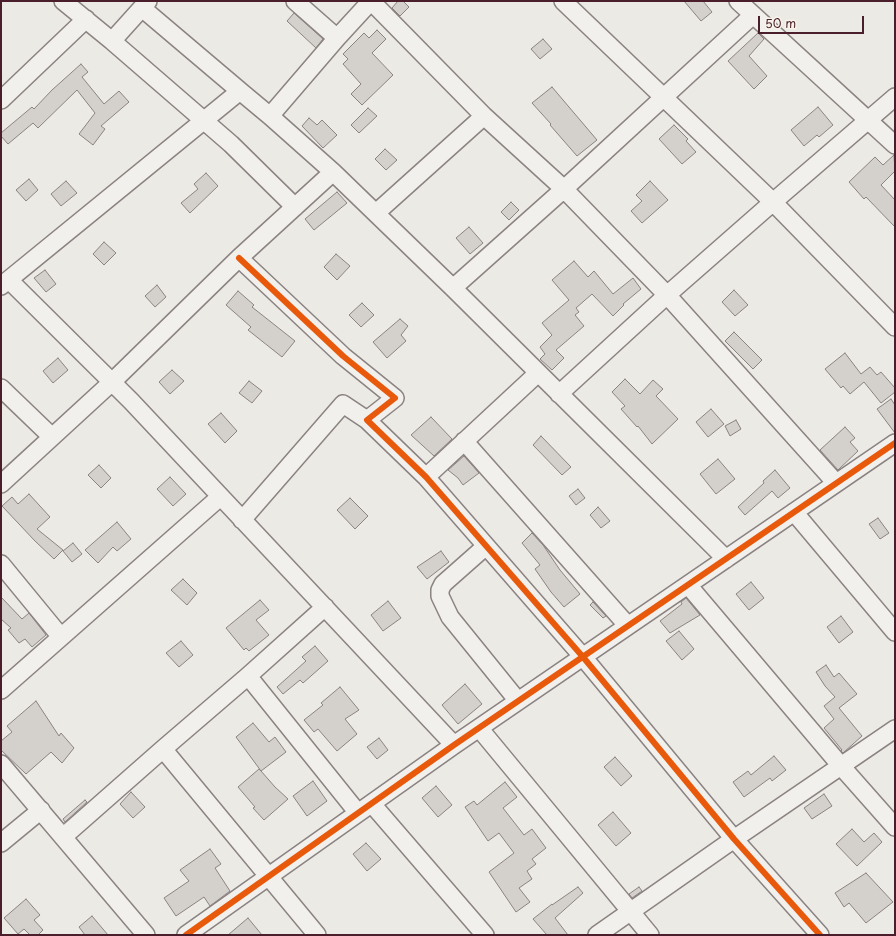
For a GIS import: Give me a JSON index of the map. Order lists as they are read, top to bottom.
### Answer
{
  "scale_bar": "50 m"
}
